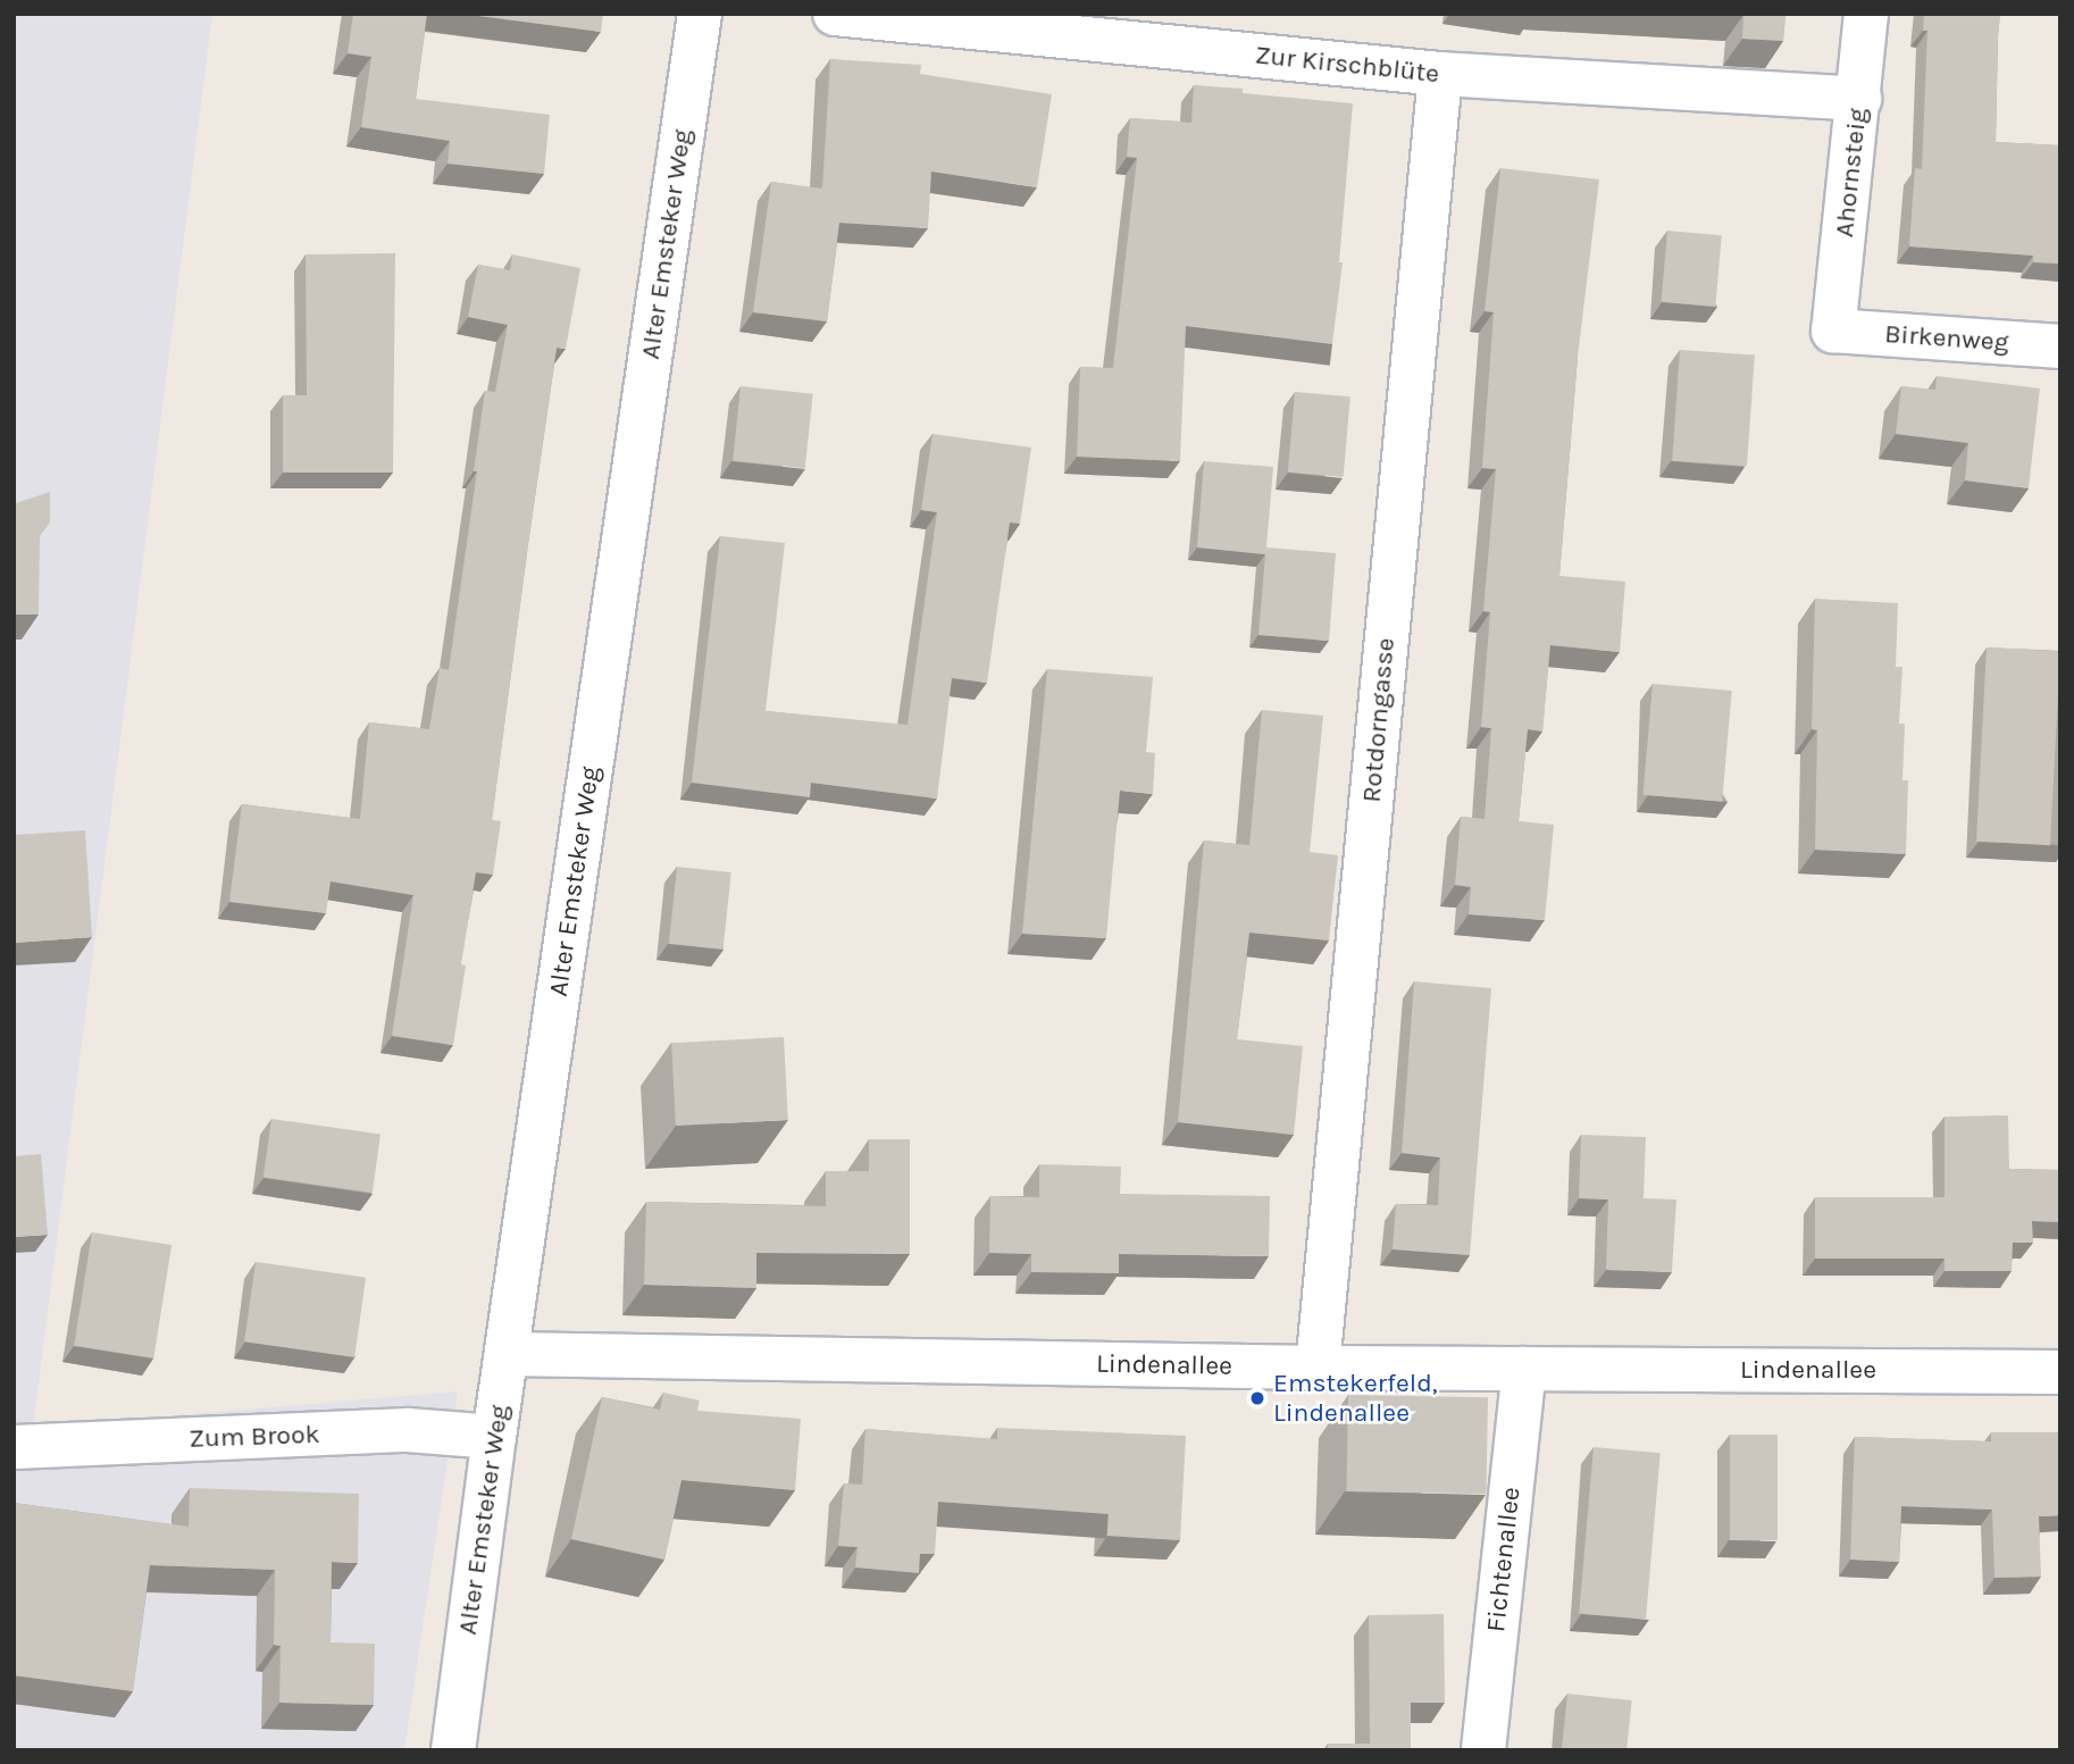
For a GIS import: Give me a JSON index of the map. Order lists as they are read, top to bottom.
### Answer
{
  "streets": {
    "street": [
      "Zur Kirschblüte",
      "Ahornsteig",
      "Alter Emsteker Weg",
      "Birkenweg",
      "Rotdorngasse",
      "Lindenallee",
      "Zum Brook",
      "Fichtenallee"
    ]
  },
  "crossings": [
    ["Zur Kirschblüte", "Ahornsteig"],
    ["Zur Kirschblüte", "Rotdorngasse"],
    ["Ahornsteig", "Birkenweg"],
    ["Alter Emsteker Weg", "Lindenallee"],
    ["Alter Emsteker Weg", "Zum Brook"],
    ["Rotdorngasse", "Lindenallee"],
    ["Lindenallee", "Fichtenallee"]
  ],
  "places": ["Emstekerfeld, Lindenallee"]
}
